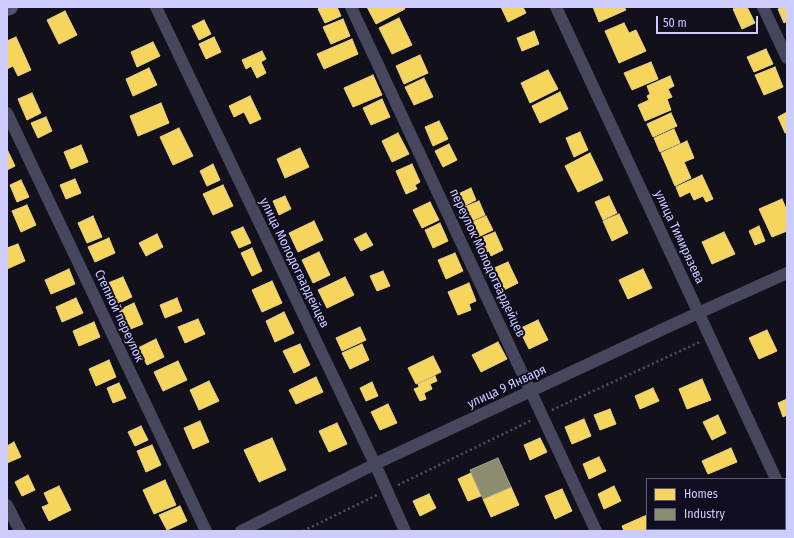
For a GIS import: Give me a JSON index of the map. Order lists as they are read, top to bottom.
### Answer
{
  "streets": {
    "street": [
      "улица Тимирязева",
      "улица Молодогвардейцев",
      "переулок Молодогвардейцев",
      "Степной переулок",
      "улица 9 Января"
    ]
  },
  "crossings": [
    ["улица Тимирязева", "улица 9 Января"],
    ["улица Молодогвардейцев", "улица 9 Января"],
    ["переулок Молодогвардейцев", "улица 9 Января"]
  ],
  "legend": ["Homes", "Industry"],
  "scale_bar": "50 m"
}
